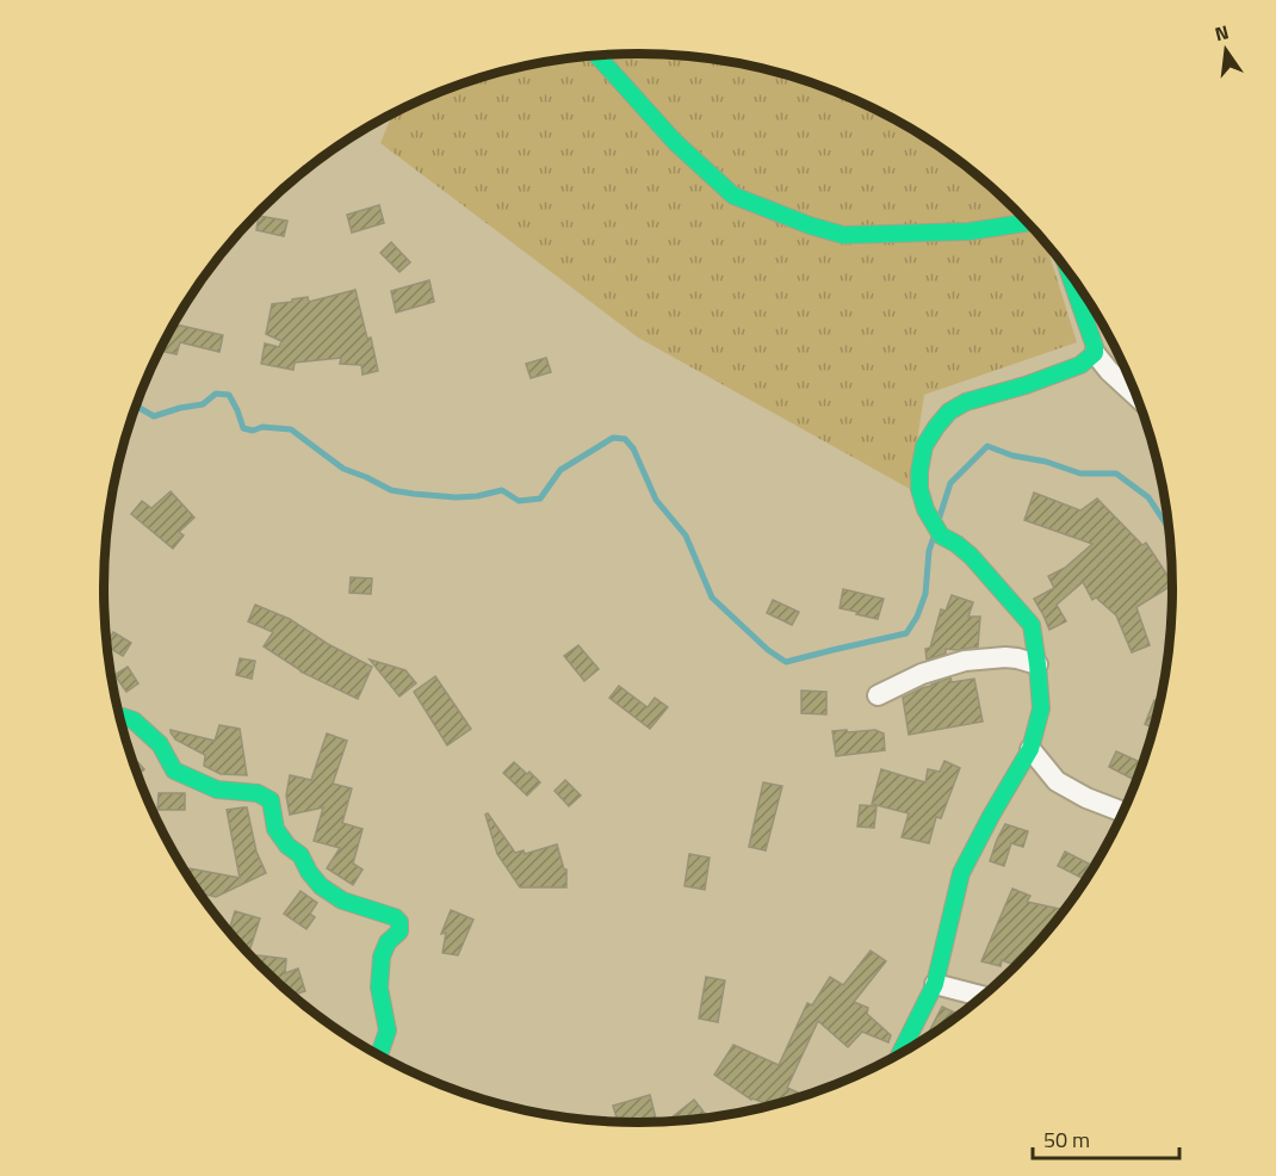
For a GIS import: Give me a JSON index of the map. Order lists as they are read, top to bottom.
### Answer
{
  "scale_bar": "50 m",
  "north": "top"
}
